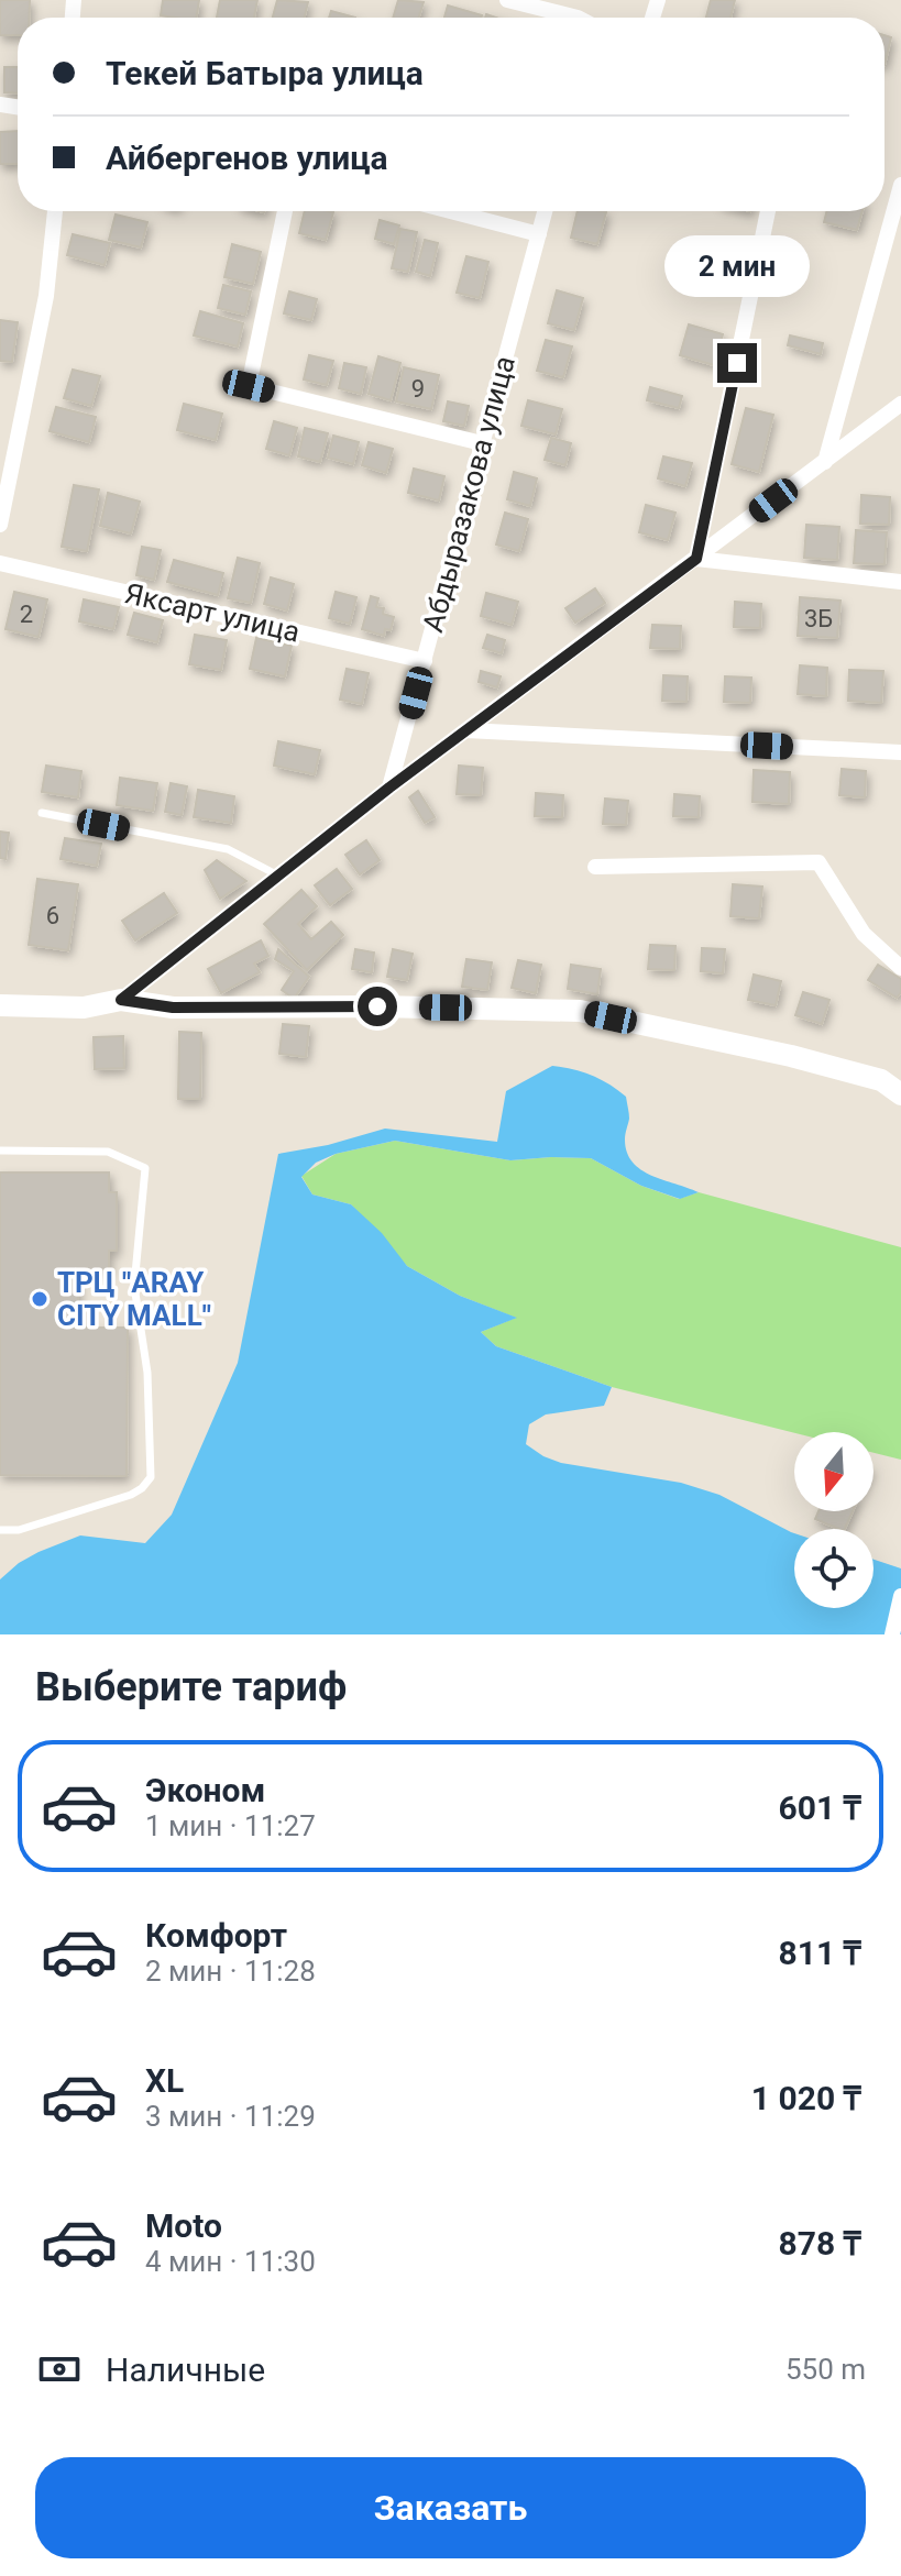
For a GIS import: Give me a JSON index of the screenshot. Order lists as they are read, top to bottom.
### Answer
{
  "streets": {
    "street": ["Абдыразакова улица", "Яксарт улица"]
  },
  "crossings": [
    ["Абдыразакова улица", "Яксарт улица"]
  ],
  "places": ["ТРЦ \"ARAY CITY MALL\""],
  "house_numbers": [
    "9",
    "2",
    "3Б",
    "6"
  ],
  "north": "bottom",
  "page": {
    "banner": ["Текей Батыра улица", "Айбергенов улица"],
    "bubble": "2 мин",
    "heading": "Выберите тариф",
    "list": [
      {
        "name": "Эконом",
        "note": "1 мин · 11:27",
        "value": "601 ₸"
      },
      {
        "name": "Комфорт",
        "note": "2 мин · 11:28",
        "value": "811 ₸"
      },
      {
        "name": "XL",
        "note": "3 мин · 11:29",
        "value": "1 020 ₸"
      },
      {
        "name": "Moto",
        "note": "4 мин · 11:30",
        "value": "878 ₸"
      }
    ],
    "pay": ["Наличные", "550 m"],
    "buttons": "Заказать"
  }
}
